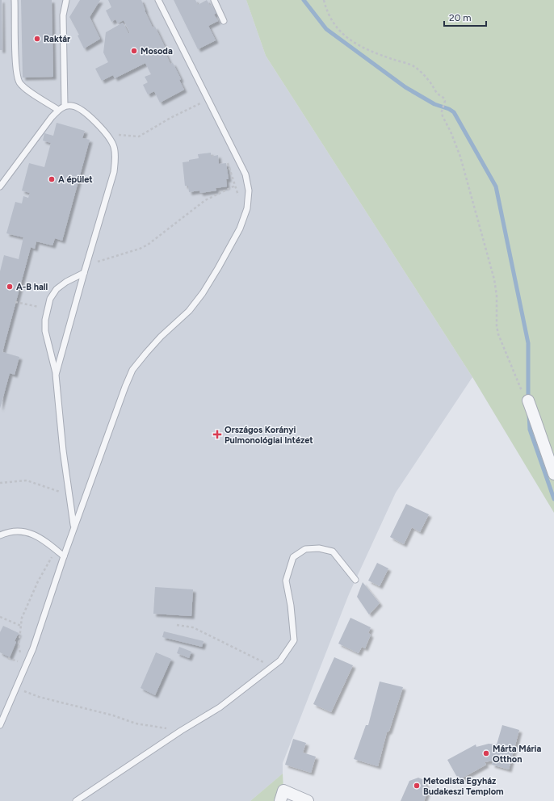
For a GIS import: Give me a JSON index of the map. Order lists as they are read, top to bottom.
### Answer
{
  "places": {
    "other": [
      "Raktár",
      "Mosoda",
      "A épület",
      "A-B hall",
      "Márta Mária Otthon",
      "Metodista Egyház Budakeszi Templom"
    ],
    "health": ["Országos Korányi Pulmonológiai Intézet"]
  },
  "scale_bar": "20 m"
}
